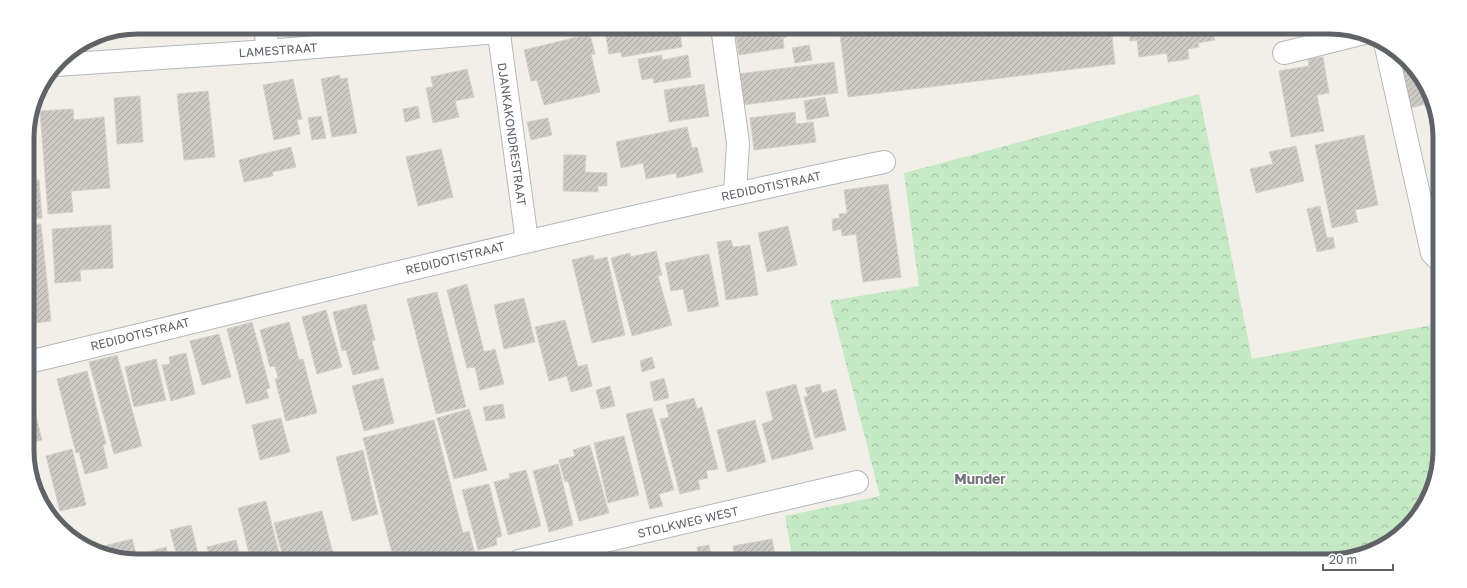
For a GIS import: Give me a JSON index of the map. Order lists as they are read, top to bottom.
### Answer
{
  "streets": {
    "street": [
      "LAMESTRAAT",
      "DJANKAKONDRESTRAAT",
      "REDIDOTISTRAAT",
      "STOLKWEG WEST"
    ]
  },
  "crossings": [
    ["DJANKAKONDRESTRAAT", "REDIDOTISTRAAT"]
  ],
  "districts": ["Munder"],
  "scale_bar": "20 m"
}
